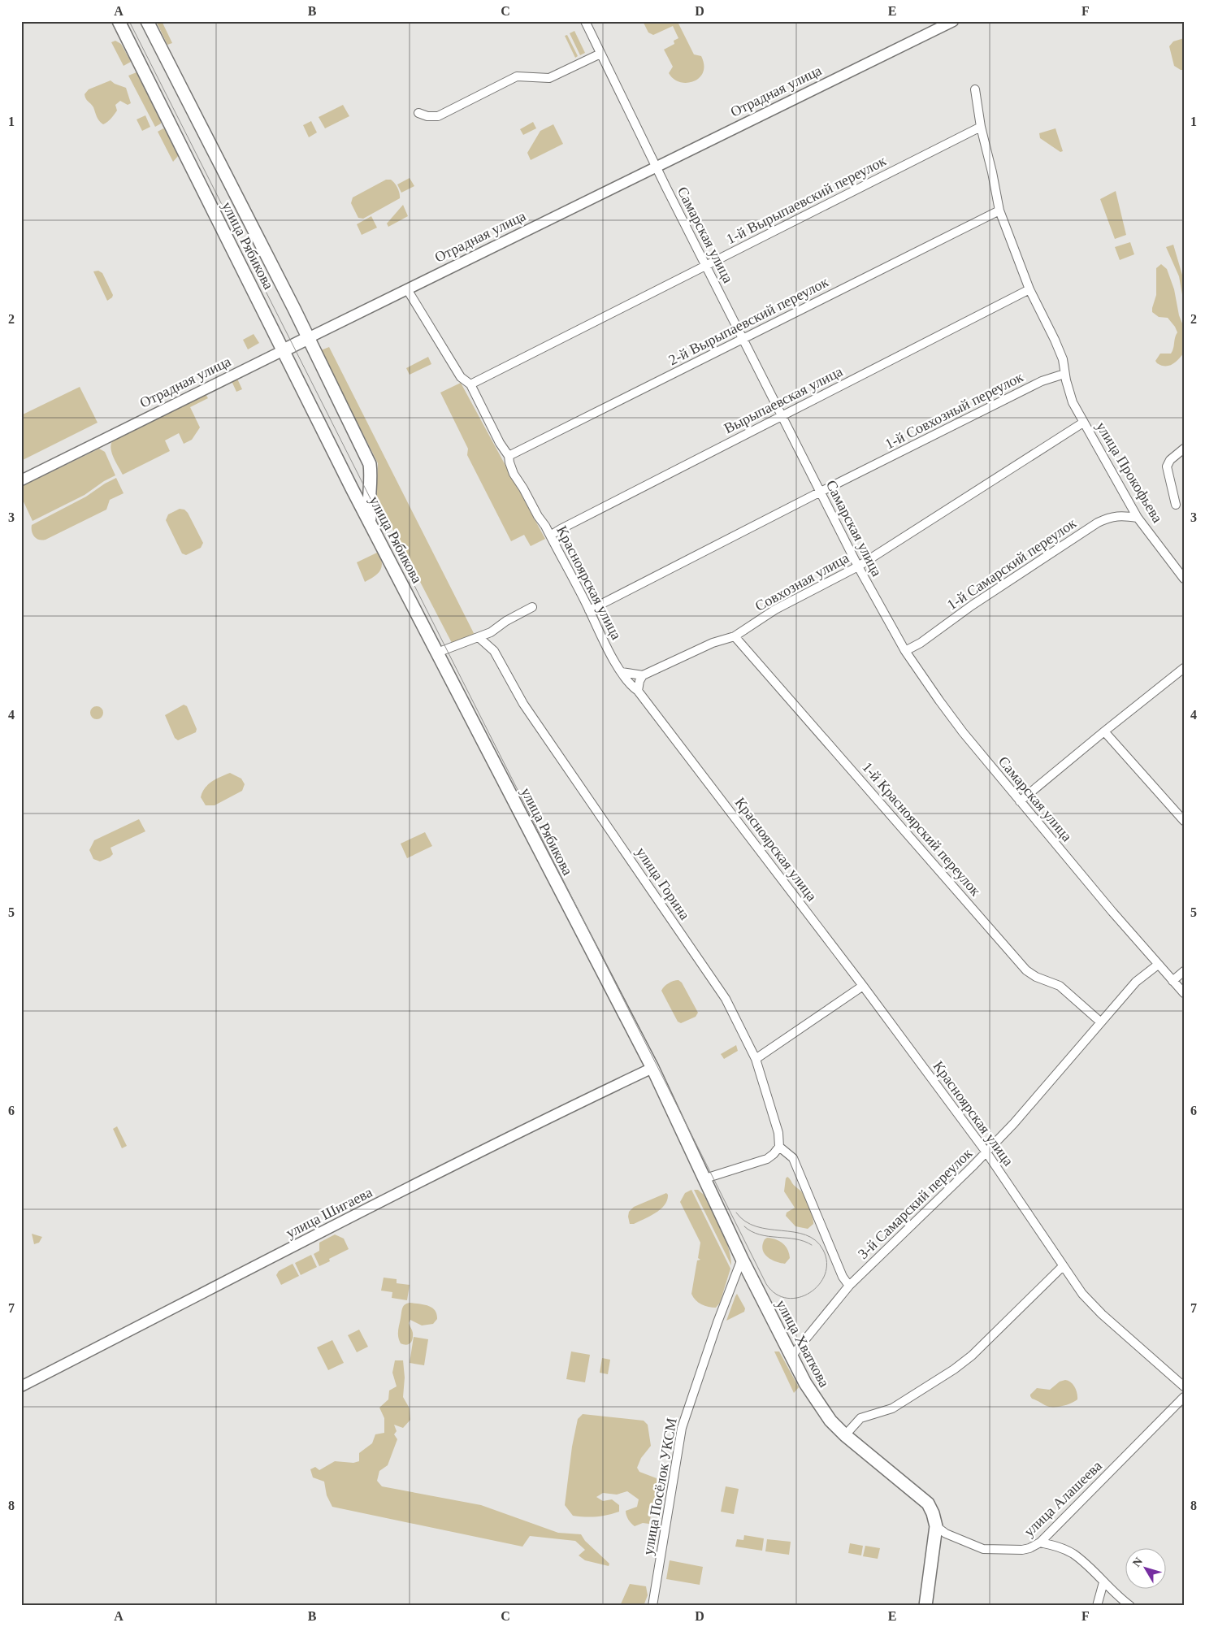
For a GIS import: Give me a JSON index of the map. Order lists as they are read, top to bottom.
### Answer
{
  "streets": {
    "main road": ["Отрадная улица", "улица Рябикова", "улица Хваткова"],
    "street": [
      "1-й Вырыпаевский переулок",
      "Самарская улица",
      "2-й Вырыпаевский переулок",
      "Вырыпаевская улица",
      "1-й Совхозный переулок",
      "улица Прокофьева",
      "1-й Самарский переулок",
      "Совхозная улица",
      "Красноярская улица",
      "1-й Красноярский переулок",
      "улица Горина",
      "3-й Самарский переулок",
      "улица Шигаева",
      "улица Посёлок УКСМ",
      "улица Алашеева"
    ]
  },
  "crossings": [
    ["Отрадная улица", "Самарская улица"],
    ["Отрадная улица", "улица Рябикова"],
    ["Отрадная улица", "Красноярская улица"],
    ["1-й Вырыпаевский переулок", "Самарская улица"],
    ["1-й Вырыпаевский переулок", "Красноярская улица"],
    ["Самарская улица", "2-й Вырыпаевский переулок"],
    ["Самарская улица", "Вырыпаевская улица"],
    ["Самарская улица", "1-й Совхозный переулок"],
    ["Самарская улица", "1-й Самарский переулок"],
    ["Самарская улица", "Совхозная улица"],
    ["Самарская улица", "3-й Самарский переулок"],
    ["улица Рябикова", "улица Шигаева"],
    ["улица Рябикова", "улица Хваткова"],
    ["2-й Вырыпаевский переулок", "Красноярская улица"],
    ["Вырыпаевская улица", "Красноярская улица"],
    ["1-й Совхозный переулок", "улица Прокофьева"],
    ["1-й Совхозный переулок", "Красноярская улица"],
    ["улица Прокофьева", "1-й Самарский переулок"],
    ["улица Прокофьева", "Совхозная улица"],
    ["Совхозная улица", "1-й Красноярский переулок"],
    ["Красноярская улица", "3-й Самарский переулок"],
    ["1-й Красноярский переулок", "3-й Самарский переулок"],
    ["3-й Самарский переулок", "улица Хваткова"],
    ["улица Шигаева", "улица Хваткова"],
    ["улица Хваткова", "улица Посёлок УКСМ"],
    ["улица Хваткова", "улица Алашеева"]
  ],
  "north": "top left",
  "grid": {
    "columns": [
      "A",
      "B",
      "C",
      "D",
      "E",
      "F"
    ],
    "rows": [
      "1",
      "2",
      "3",
      "4",
      "5",
      "6",
      "7",
      "8"
    ]
  }
}
